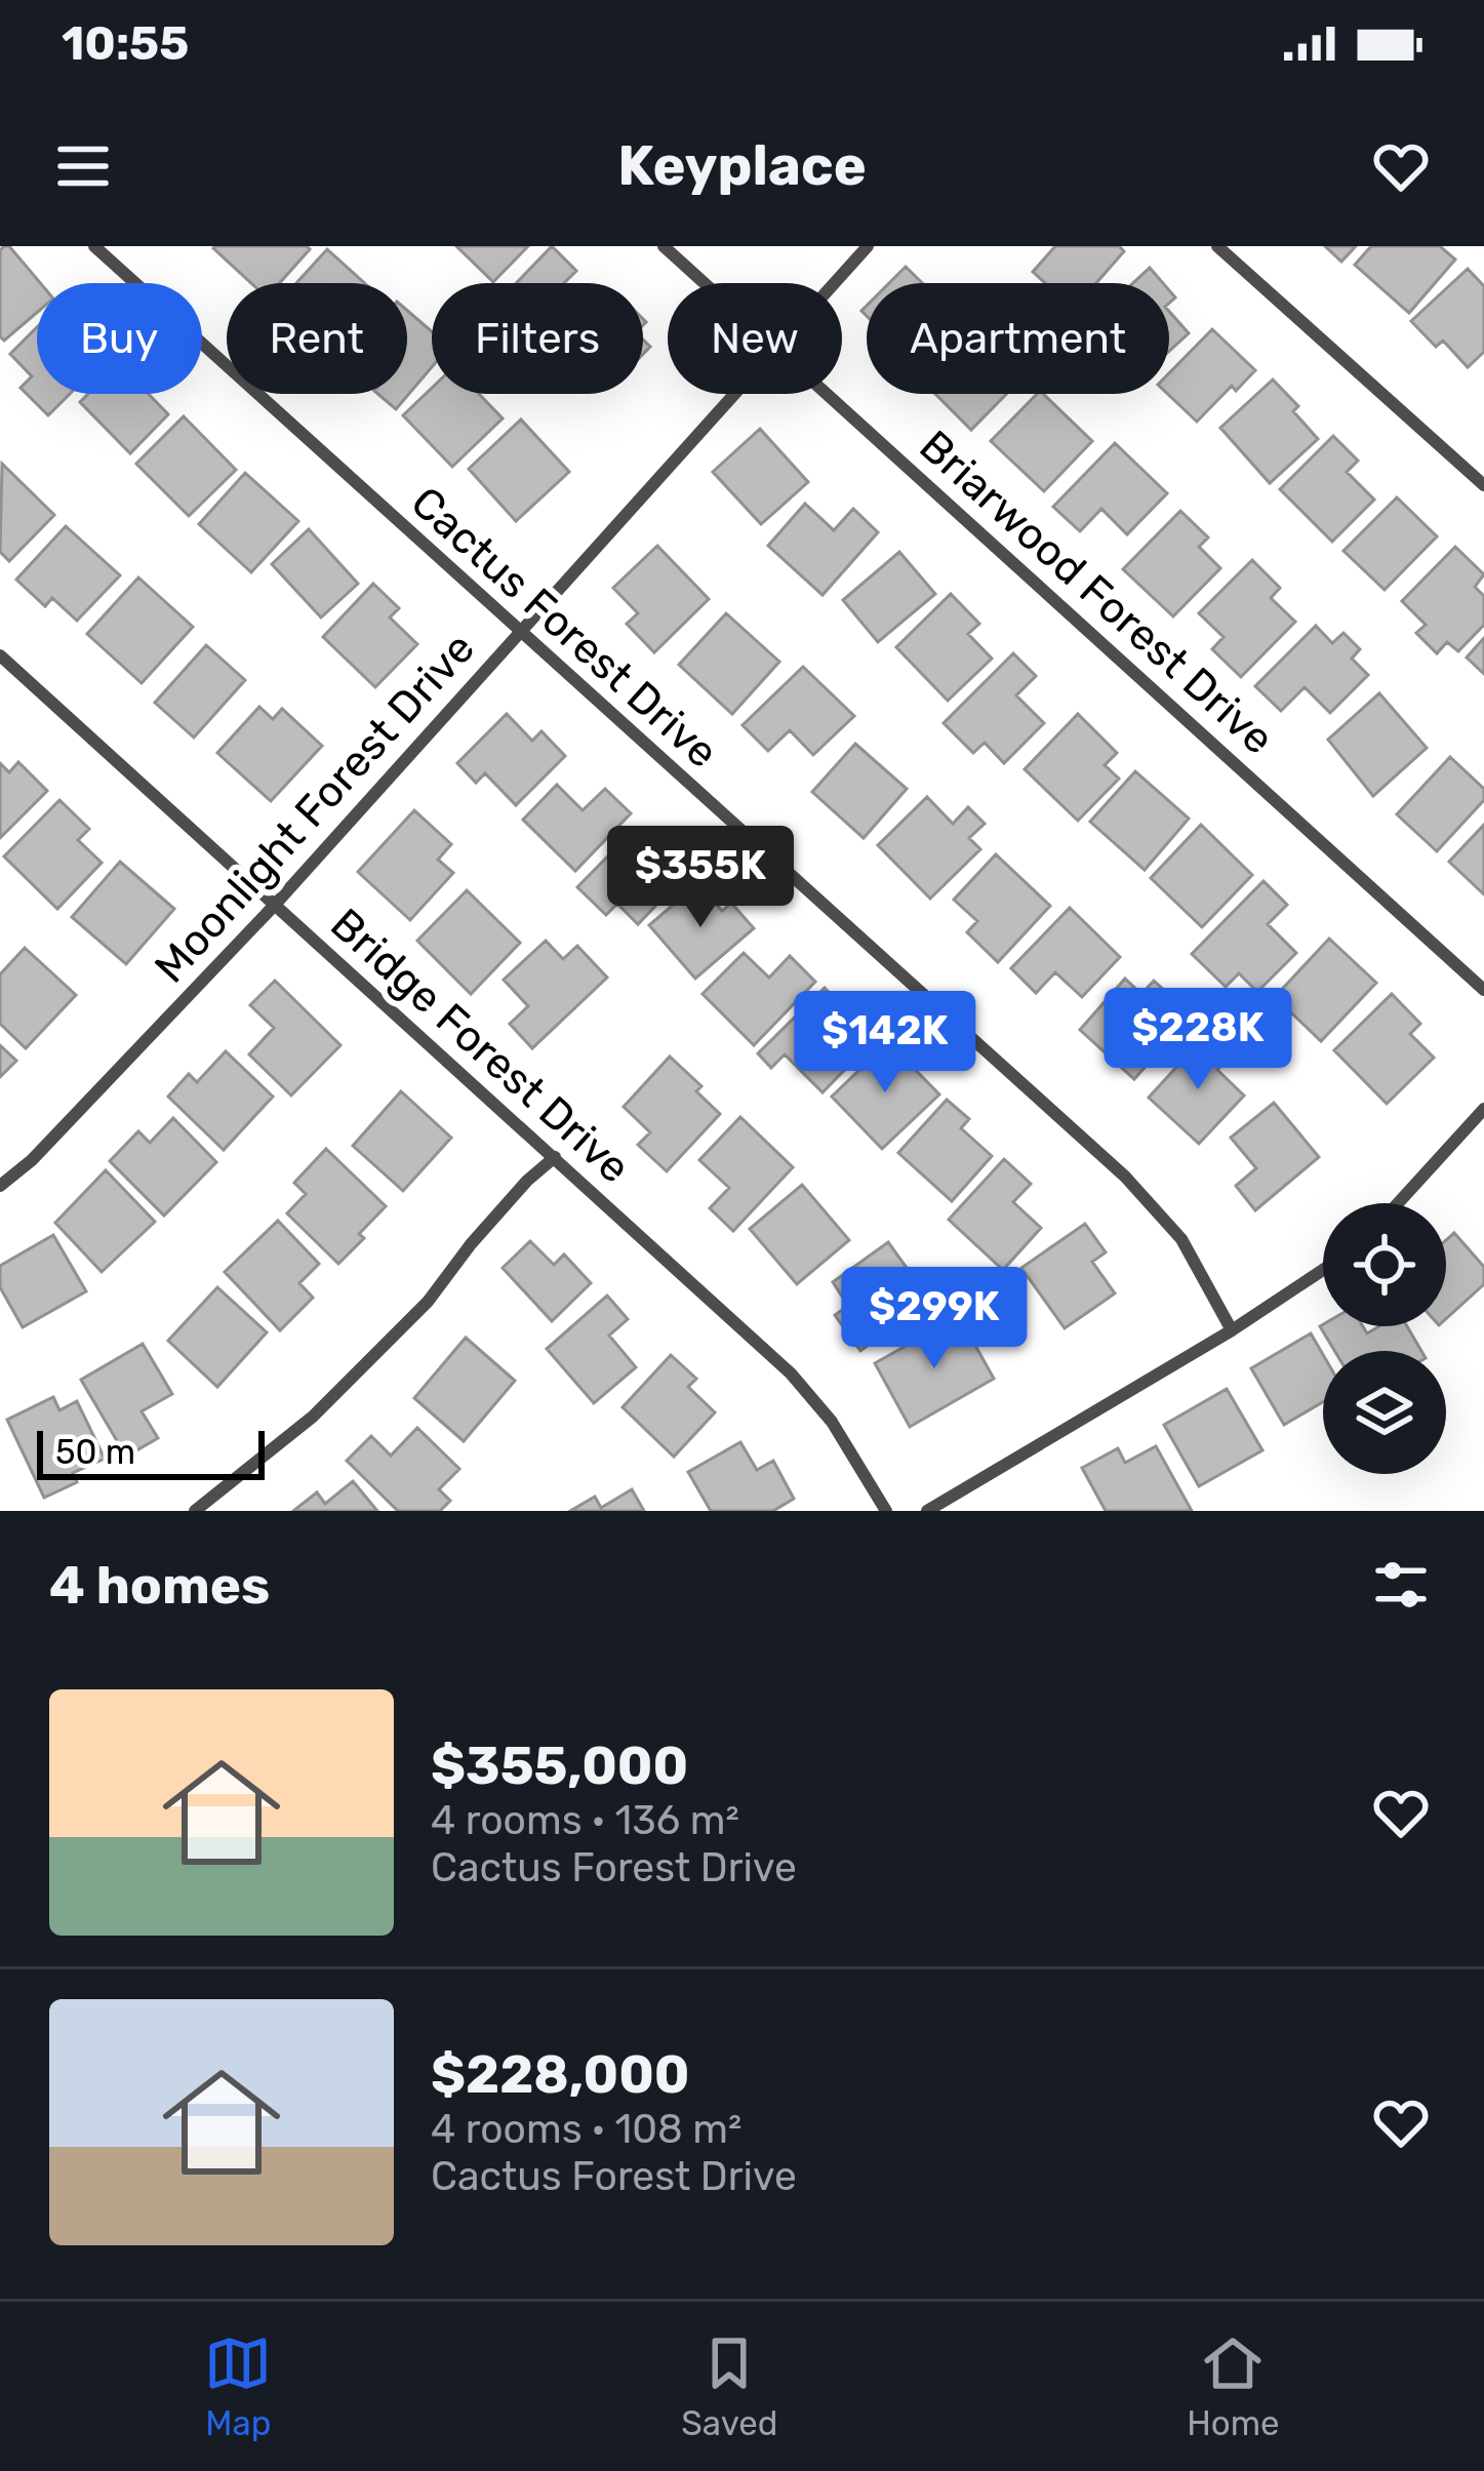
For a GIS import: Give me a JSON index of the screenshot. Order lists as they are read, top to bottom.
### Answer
{
  "streets": {
    "street": [
      "Briarwood Forest Drive",
      "Cactus Forest Drive",
      "Moonlight Forest Drive",
      "Bridge Forest Drive"
    ]
  },
  "crossings": [
    ["Cactus Forest Drive", "Moonlight Forest Drive"],
    ["Moonlight Forest Drive", "Bridge Forest Drive"]
  ],
  "scale_bar": "50 m",
  "page": {
    "status": "10:55",
    "header": "Keyplace",
    "chip": [
      "Buy",
      "Rent",
      "Filters",
      "New",
      "Apartment"
    ],
    "price": [
      "$355K",
      "$228K",
      "$142K",
      "$299K"
    ],
    "scale": "50 m",
    "heading": "4 homes",
    "list": [
      {
        "name": "$355,000",
        "note": "4 rooms · 136 m² · Cactus Forest Drive"
      },
      {
        "name": "$228,000",
        "note": "4 rooms · 108 m² · Cactus Forest Drive"
      }
    ],
    "tabs": ["Map", "Saved", "Home"]
  }
}
